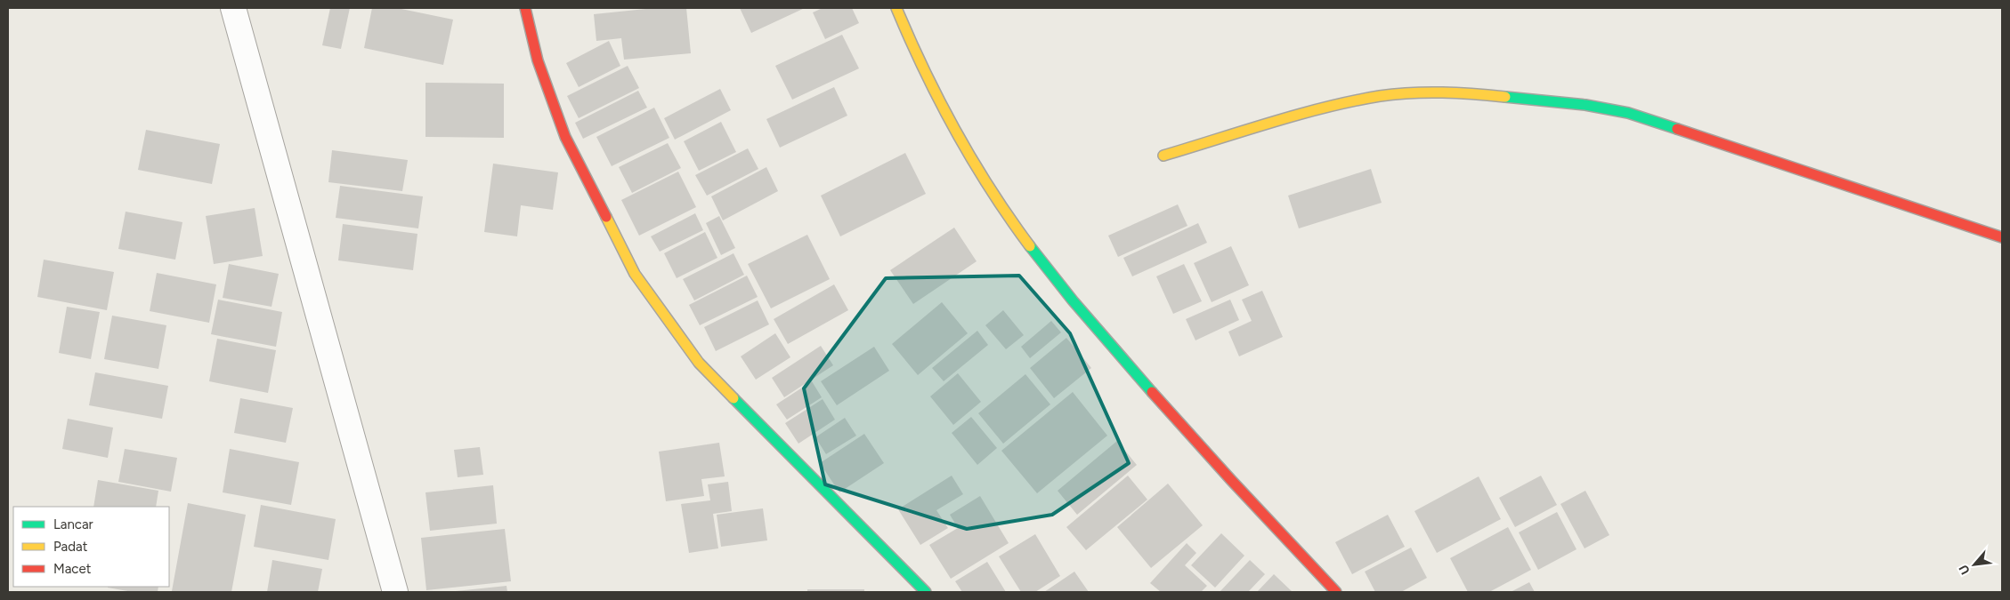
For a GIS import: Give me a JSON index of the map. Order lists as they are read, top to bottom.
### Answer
{
  "legend": ["Lancar", "Padat", "Macet"],
  "north": "bottom left"
}
